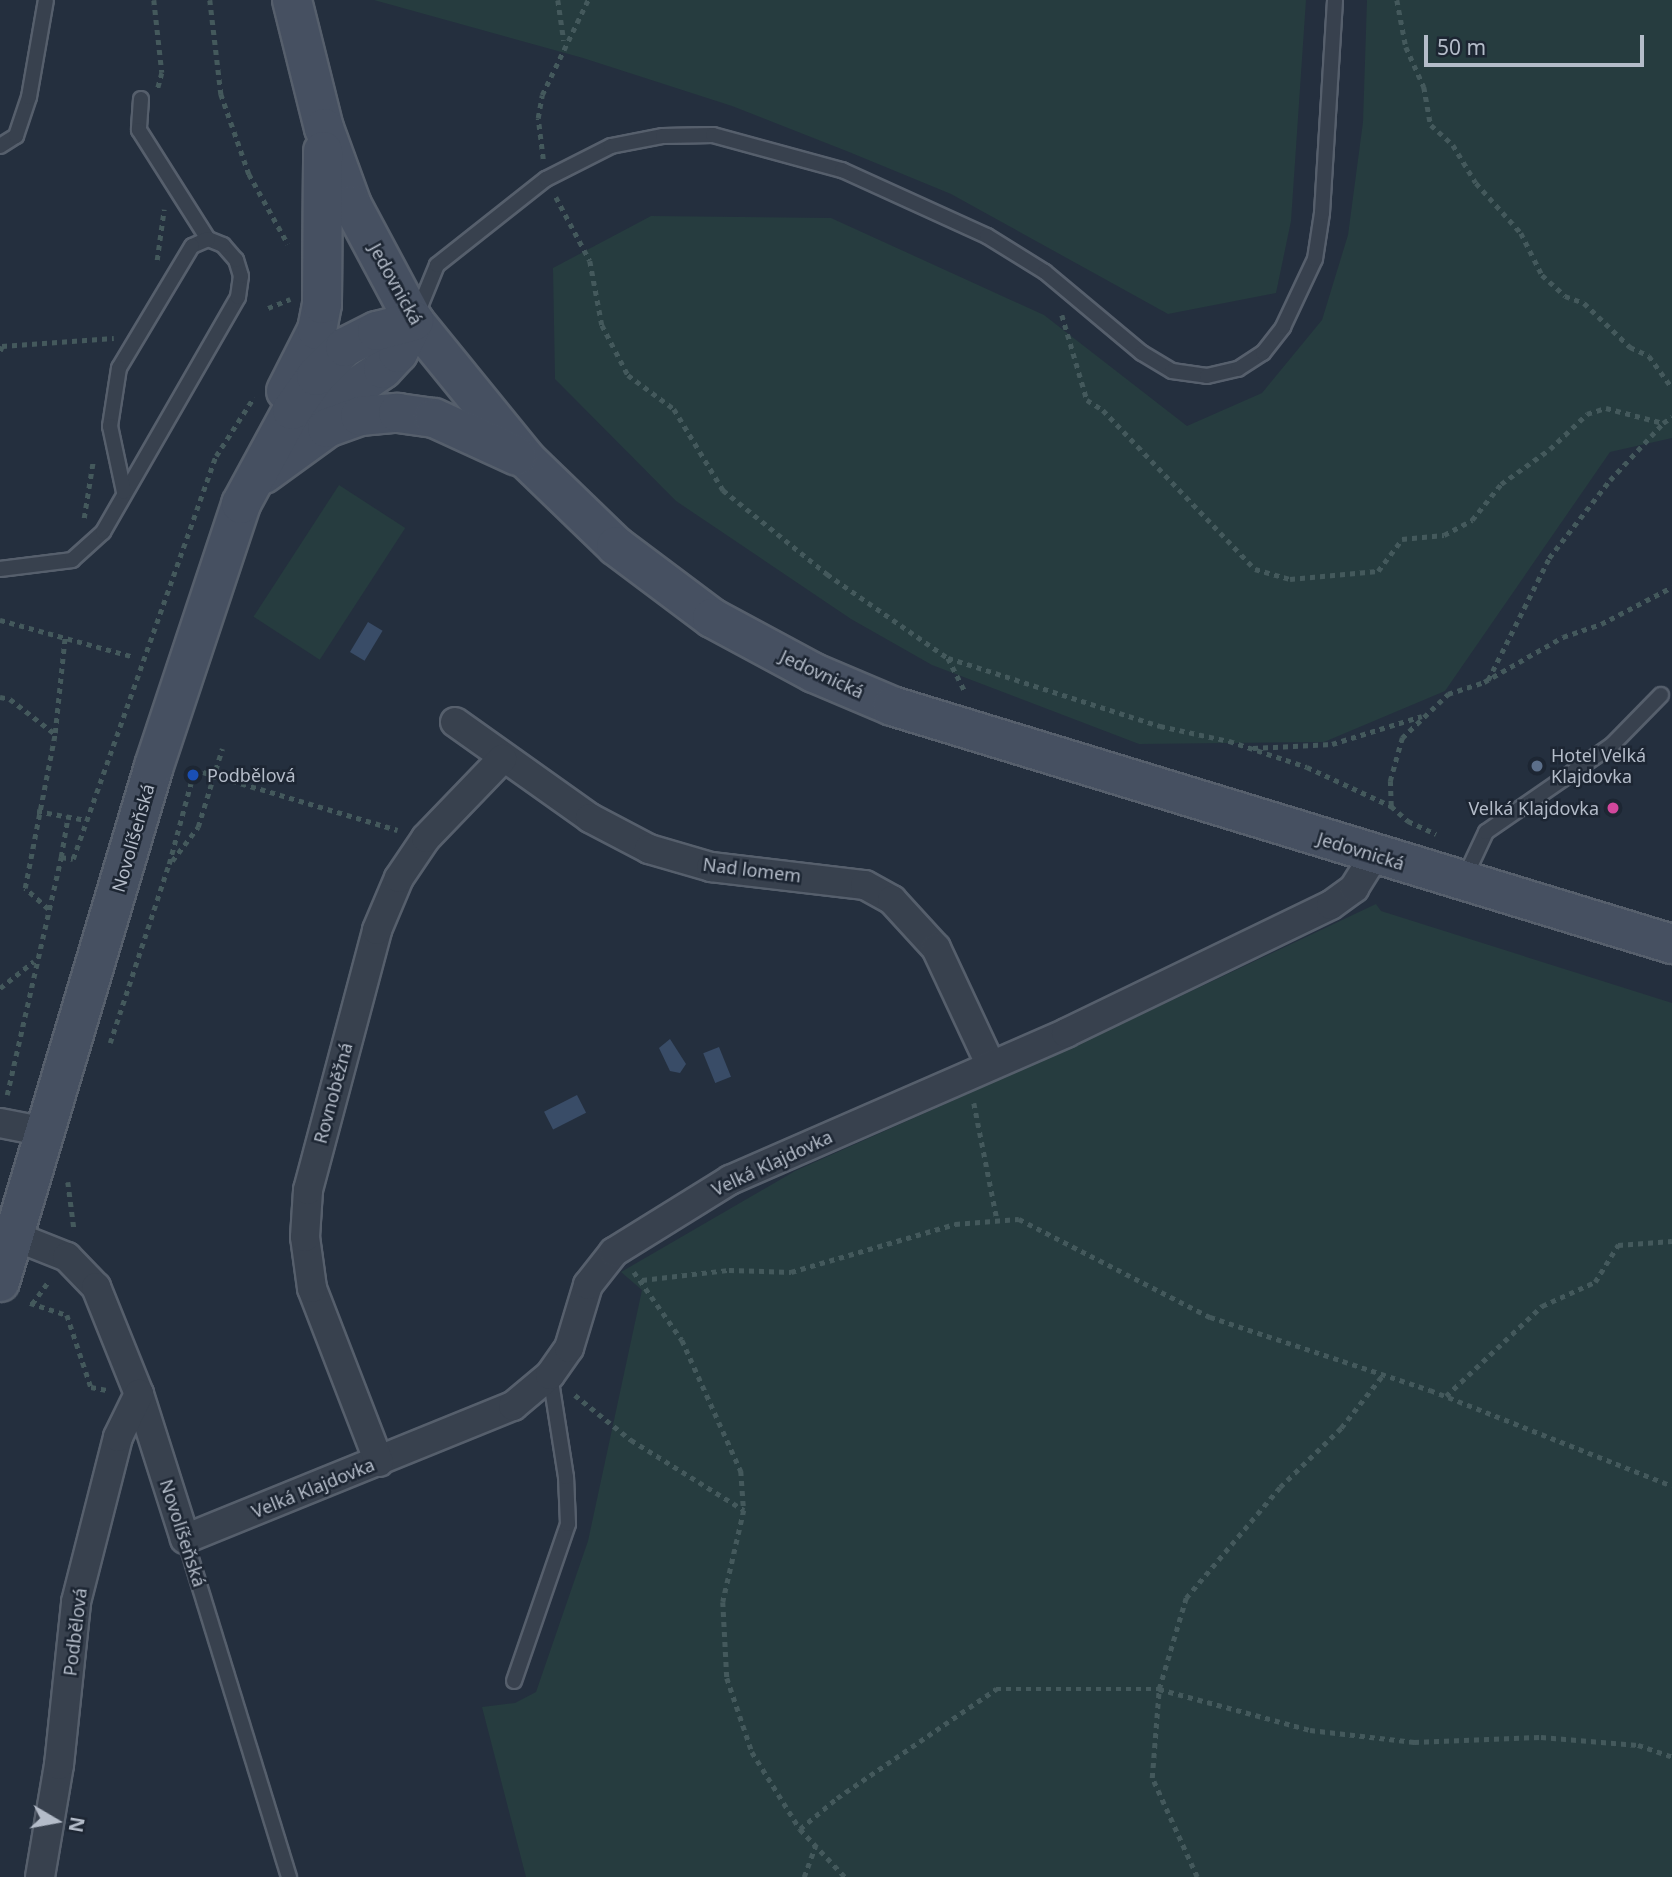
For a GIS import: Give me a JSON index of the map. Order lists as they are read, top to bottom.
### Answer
{
  "streets": {
    "main road": ["Jedovnická", "Novolíšeňská"],
    "street": [
      "Nad lomem",
      "Rovnoběžná",
      "Velká Klajdovka",
      "Podbělová"
    ]
  },
  "crossings": [
    ["Jedovnická", "Novolíšeňská"],
    ["Jedovnická", "Velká Klajdovka"],
    ["Novolíšeňská", "Velká Klajdovka"],
    ["Novolíšeňská", "Podbělová"],
    ["Nad lomem", "Rovnoběžná"],
    ["Nad lomem", "Velká Klajdovka"],
    ["Rovnoběžná", "Velká Klajdovka"]
  ],
  "places": ["Hotel Velká Klajdovka", "Podbělová", "Velká Klajdovka"],
  "scale_bar": "50 m",
  "north": "right"
}
